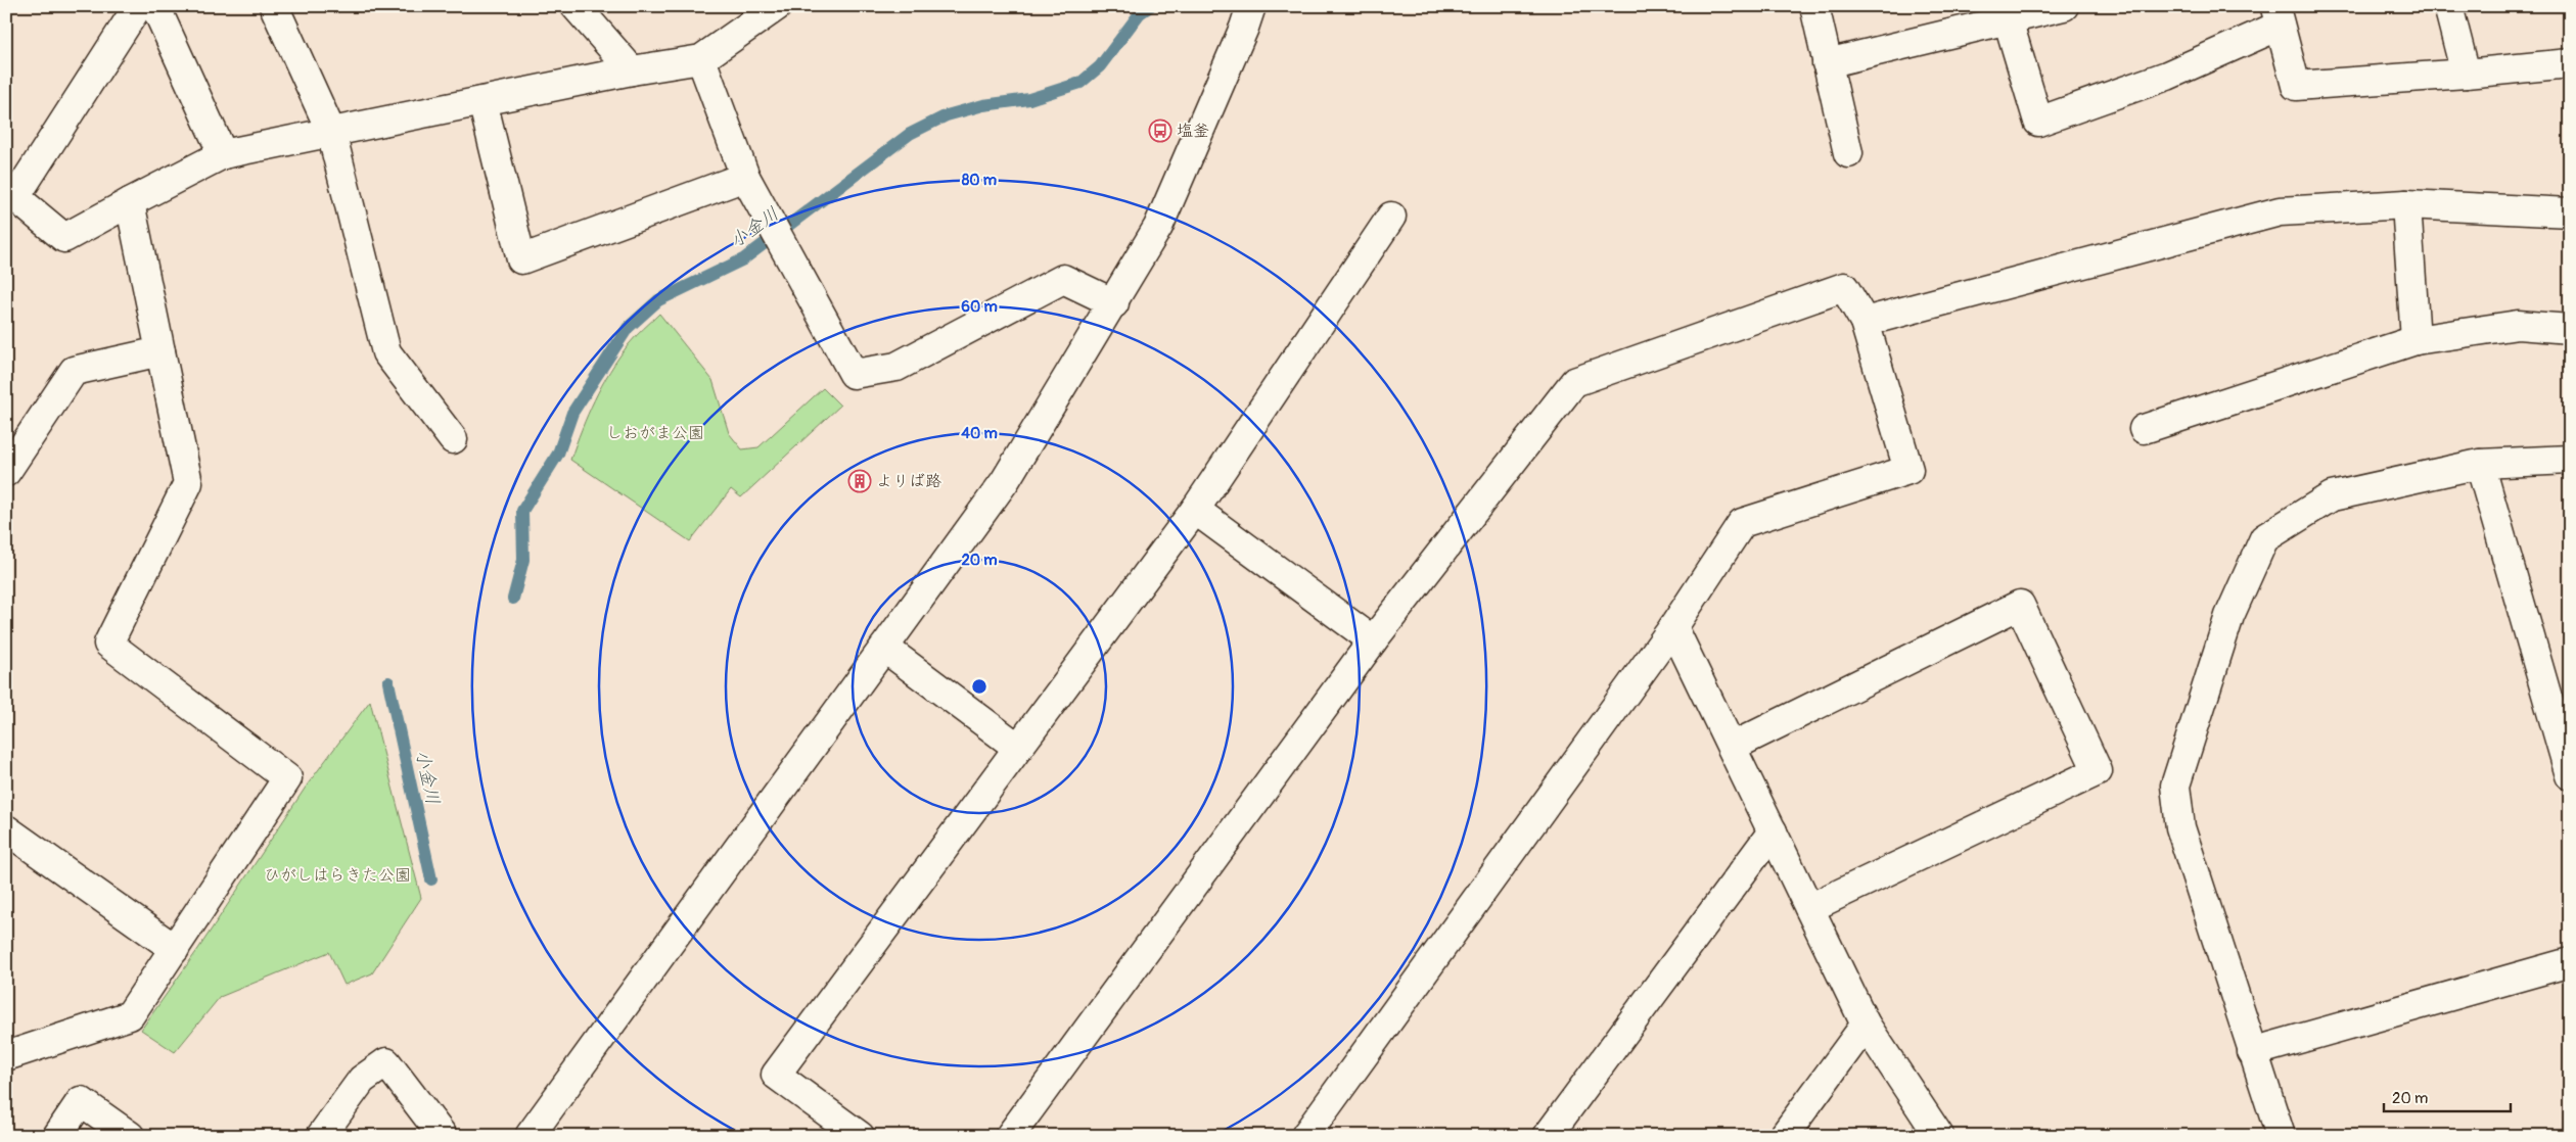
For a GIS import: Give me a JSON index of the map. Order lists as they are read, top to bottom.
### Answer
{
  "water": ["小金川"],
  "parks": ["しおがま公園", "ひがしはらきた公園"],
  "places": {
    "bus stop": ["塩釜"],
    "building": ["よりば路"]
  },
  "scale_bar": "20 m",
  "rings": [
    "80 m",
    "60 m",
    "40 m",
    "20 m"
  ]
}
